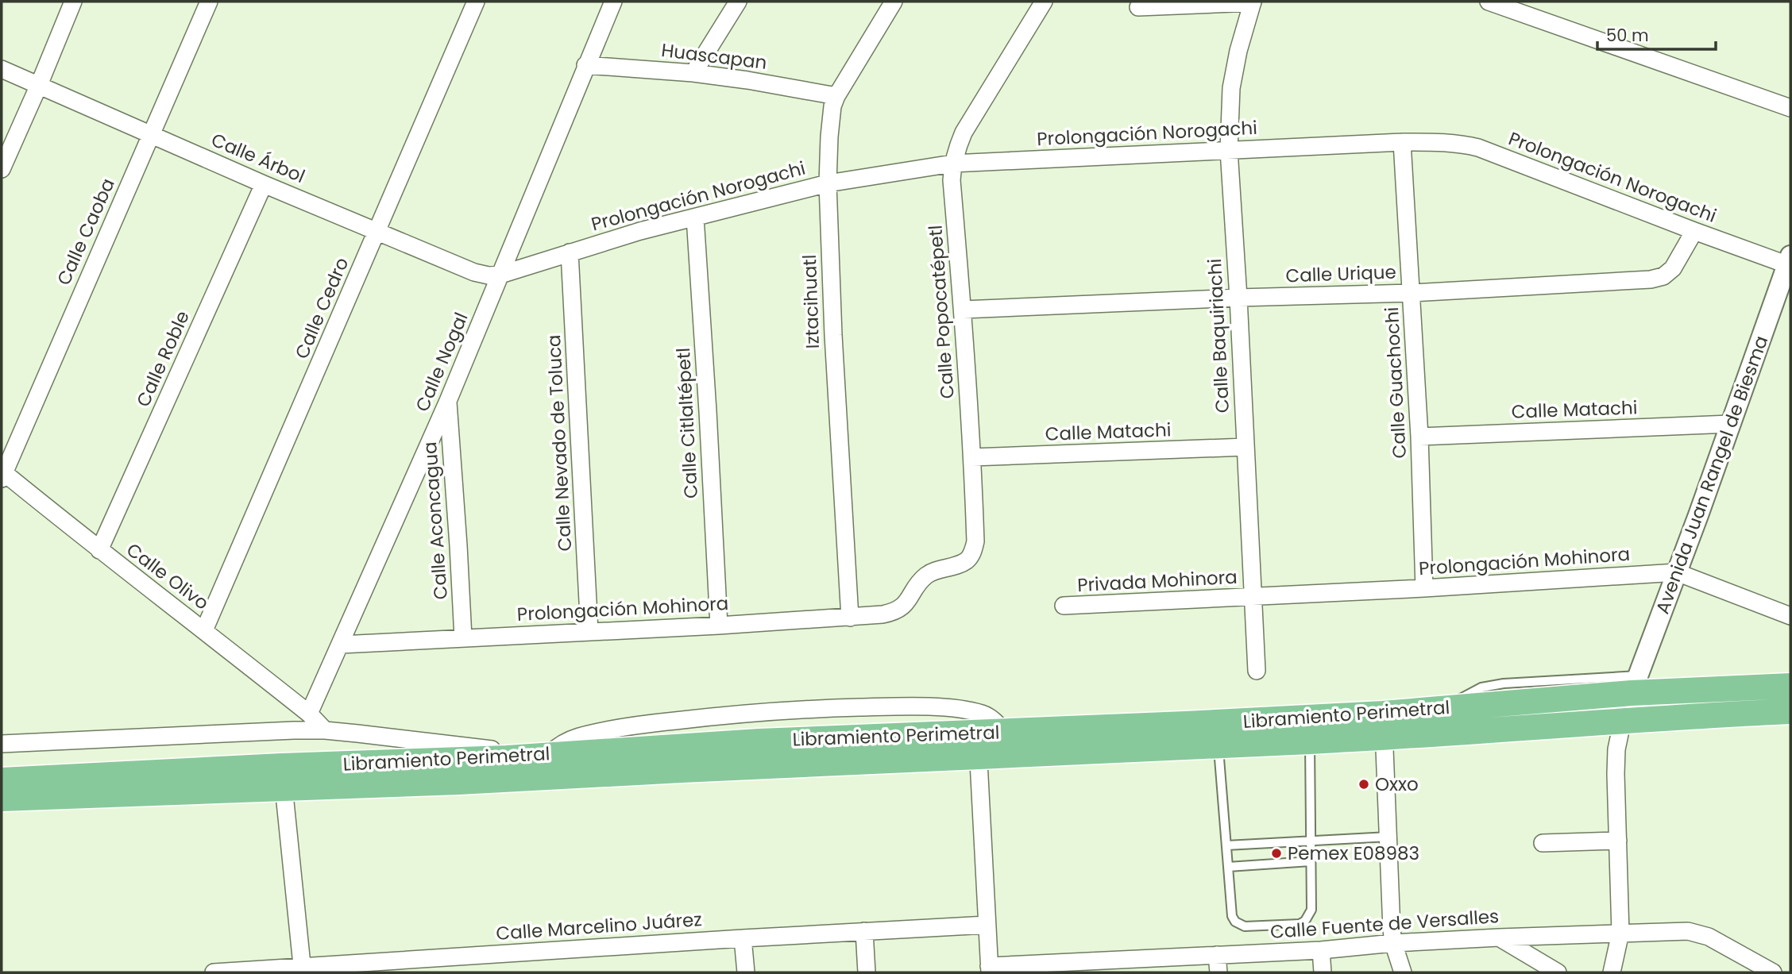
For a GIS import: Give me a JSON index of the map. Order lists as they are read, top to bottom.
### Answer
{
  "streets": {
    "main road": ["Libramiento Perimetral"],
    "street": [
      "Huascapan",
      "Prolongación Norogachi",
      "Calle Árbol",
      "Calle Caoba",
      "Calle Urique",
      "Iztacihuatl",
      "Calle Cedro",
      "Calle Popocatépetl",
      "Calle Baquiriachi",
      "Calle Roble",
      "Calle Nogal",
      "Calle Guachochi",
      "Calle Matachi",
      "Calle Citlaltépetl",
      "Calle Nevado de Toluca",
      "Avenida Juan Rangel de Biesma",
      "Calle Aconcagua",
      "Prolongación Mohinora",
      "Calle Olivo",
      "Privada Mohinora",
      "Calle Fuente de Versalles",
      "Calle Marcelino Juárez"
    ]
  },
  "crossings": [
    ["Huascapan", "Iztacihuatl"],
    ["Huascapan", "Calle Nogal"],
    ["Prolongación Norogachi", "Calle Árbol"],
    ["Prolongación Norogachi", "Calle Urique"],
    ["Prolongación Norogachi", "Iztacihuatl"],
    ["Prolongación Norogachi", "Calle Popocatépetl"],
    ["Prolongación Norogachi", "Calle Baquiriachi"],
    ["Prolongación Norogachi", "Calle Nogal"],
    ["Prolongación Norogachi", "Calle Guachochi"],
    ["Prolongación Norogachi", "Calle Citlaltépetl"],
    ["Prolongación Norogachi", "Calle Nevado de Toluca"],
    ["Prolongación Norogachi", "Avenida Juan Rangel de Biesma"],
    ["Calle Árbol", "Calle Caoba"],
    ["Calle Árbol", "Calle Cedro"],
    ["Calle Árbol", "Calle Roble"],
    ["Calle Árbol", "Calle Nogal"],
    ["Calle Caoba", "Calle Olivo"],
    ["Calle Urique", "Calle Popocatépetl"],
    ["Calle Urique", "Calle Baquiriachi"],
    ["Calle Urique", "Calle Guachochi"],
    ["Iztacihuatl", "Prolongación Mohinora"],
    ["Calle Cedro", "Calle Olivo"],
    ["Calle Popocatépetl", "Calle Matachi"],
    ["Calle Popocatépetl", "Prolongación Mohinora"],
    ["Calle Baquiriachi", "Calle Matachi"],
    ["Calle Baquiriachi", "Prolongación Mohinora"],
    ["Calle Baquiriachi", "Privada Mohinora"],
    ["Calle Roble", "Calle Olivo"],
    ["Calle Nogal", "Calle Aconcagua"],
    ["Calle Nogal", "Prolongación Mohinora"],
    ["Calle Nogal", "Calle Olivo"],
    ["Calle Guachochi", "Calle Matachi"],
    ["Calle Guachochi", "Prolongación Mohinora"],
    ["Calle Matachi", "Avenida Juan Rangel de Biesma"],
    ["Calle Citlaltépetl", "Prolongación Mohinora"],
    ["Calle Nevado de Toluca", "Prolongación Mohinora"],
    ["Avenida Juan Rangel de Biesma", "Prolongación Mohinora"],
    ["Avenida Juan Rangel de Biesma", "Libramiento Perimetral"],
    ["Calle Aconcagua", "Prolongación Mohinora"],
    ["Prolongación Mohinora", "Privada Mohinora"]
  ],
  "places": ["Oxxo", "Pemex E08983"],
  "scale_bar": "50 m"
}
